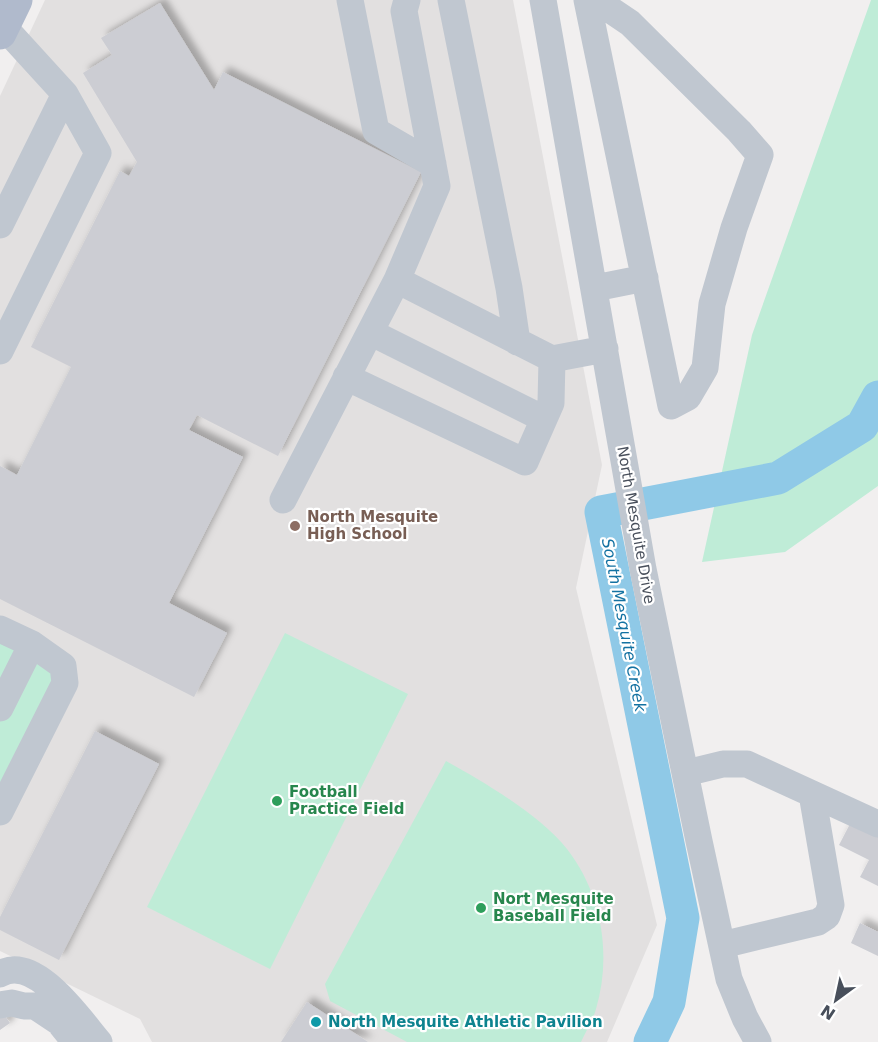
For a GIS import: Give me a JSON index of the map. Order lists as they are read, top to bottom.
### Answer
{
  "streets": {
    "street": ["North Mesquite Drive"]
  },
  "water": ["South Mesquite Creek"],
  "places": [
    "North Mesquite High School",
    "Football Practice Field",
    "Nort Mesquite Baseball Field",
    "North Mesquite Athletic Pavilion"
  ],
  "north": "bottom left"
}
